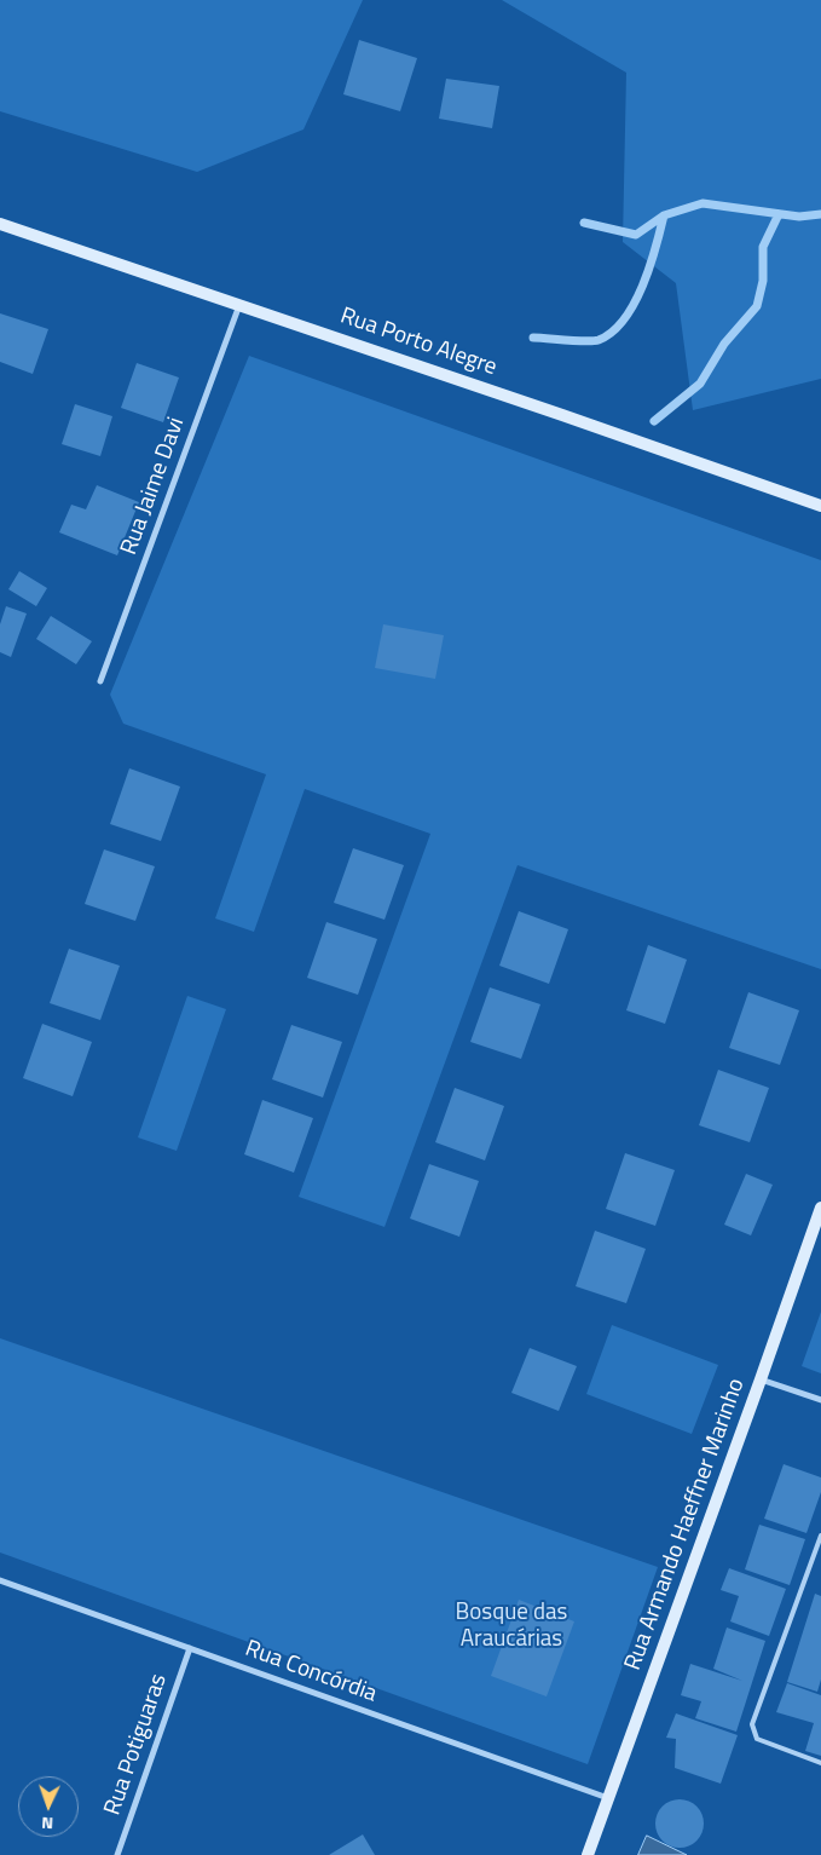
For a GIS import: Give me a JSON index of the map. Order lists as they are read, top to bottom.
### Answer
{
  "streets": {
    "street": [
      "Rua Porto Alegre",
      "Rua Jaime Davi",
      "Rua Armando Haeffner Marinho",
      "Rua Concórdia",
      "Rua Potiguaras"
    ]
  },
  "crossings": [
    ["Rua Porto Alegre", "Rua Jaime Davi"],
    ["Rua Armando Haeffner Marinho", "Rua Concórdia"],
    ["Rua Concórdia", "Rua Potiguaras"]
  ],
  "parks": ["Bosque das Araucárias"],
  "north": "bottom"
}
